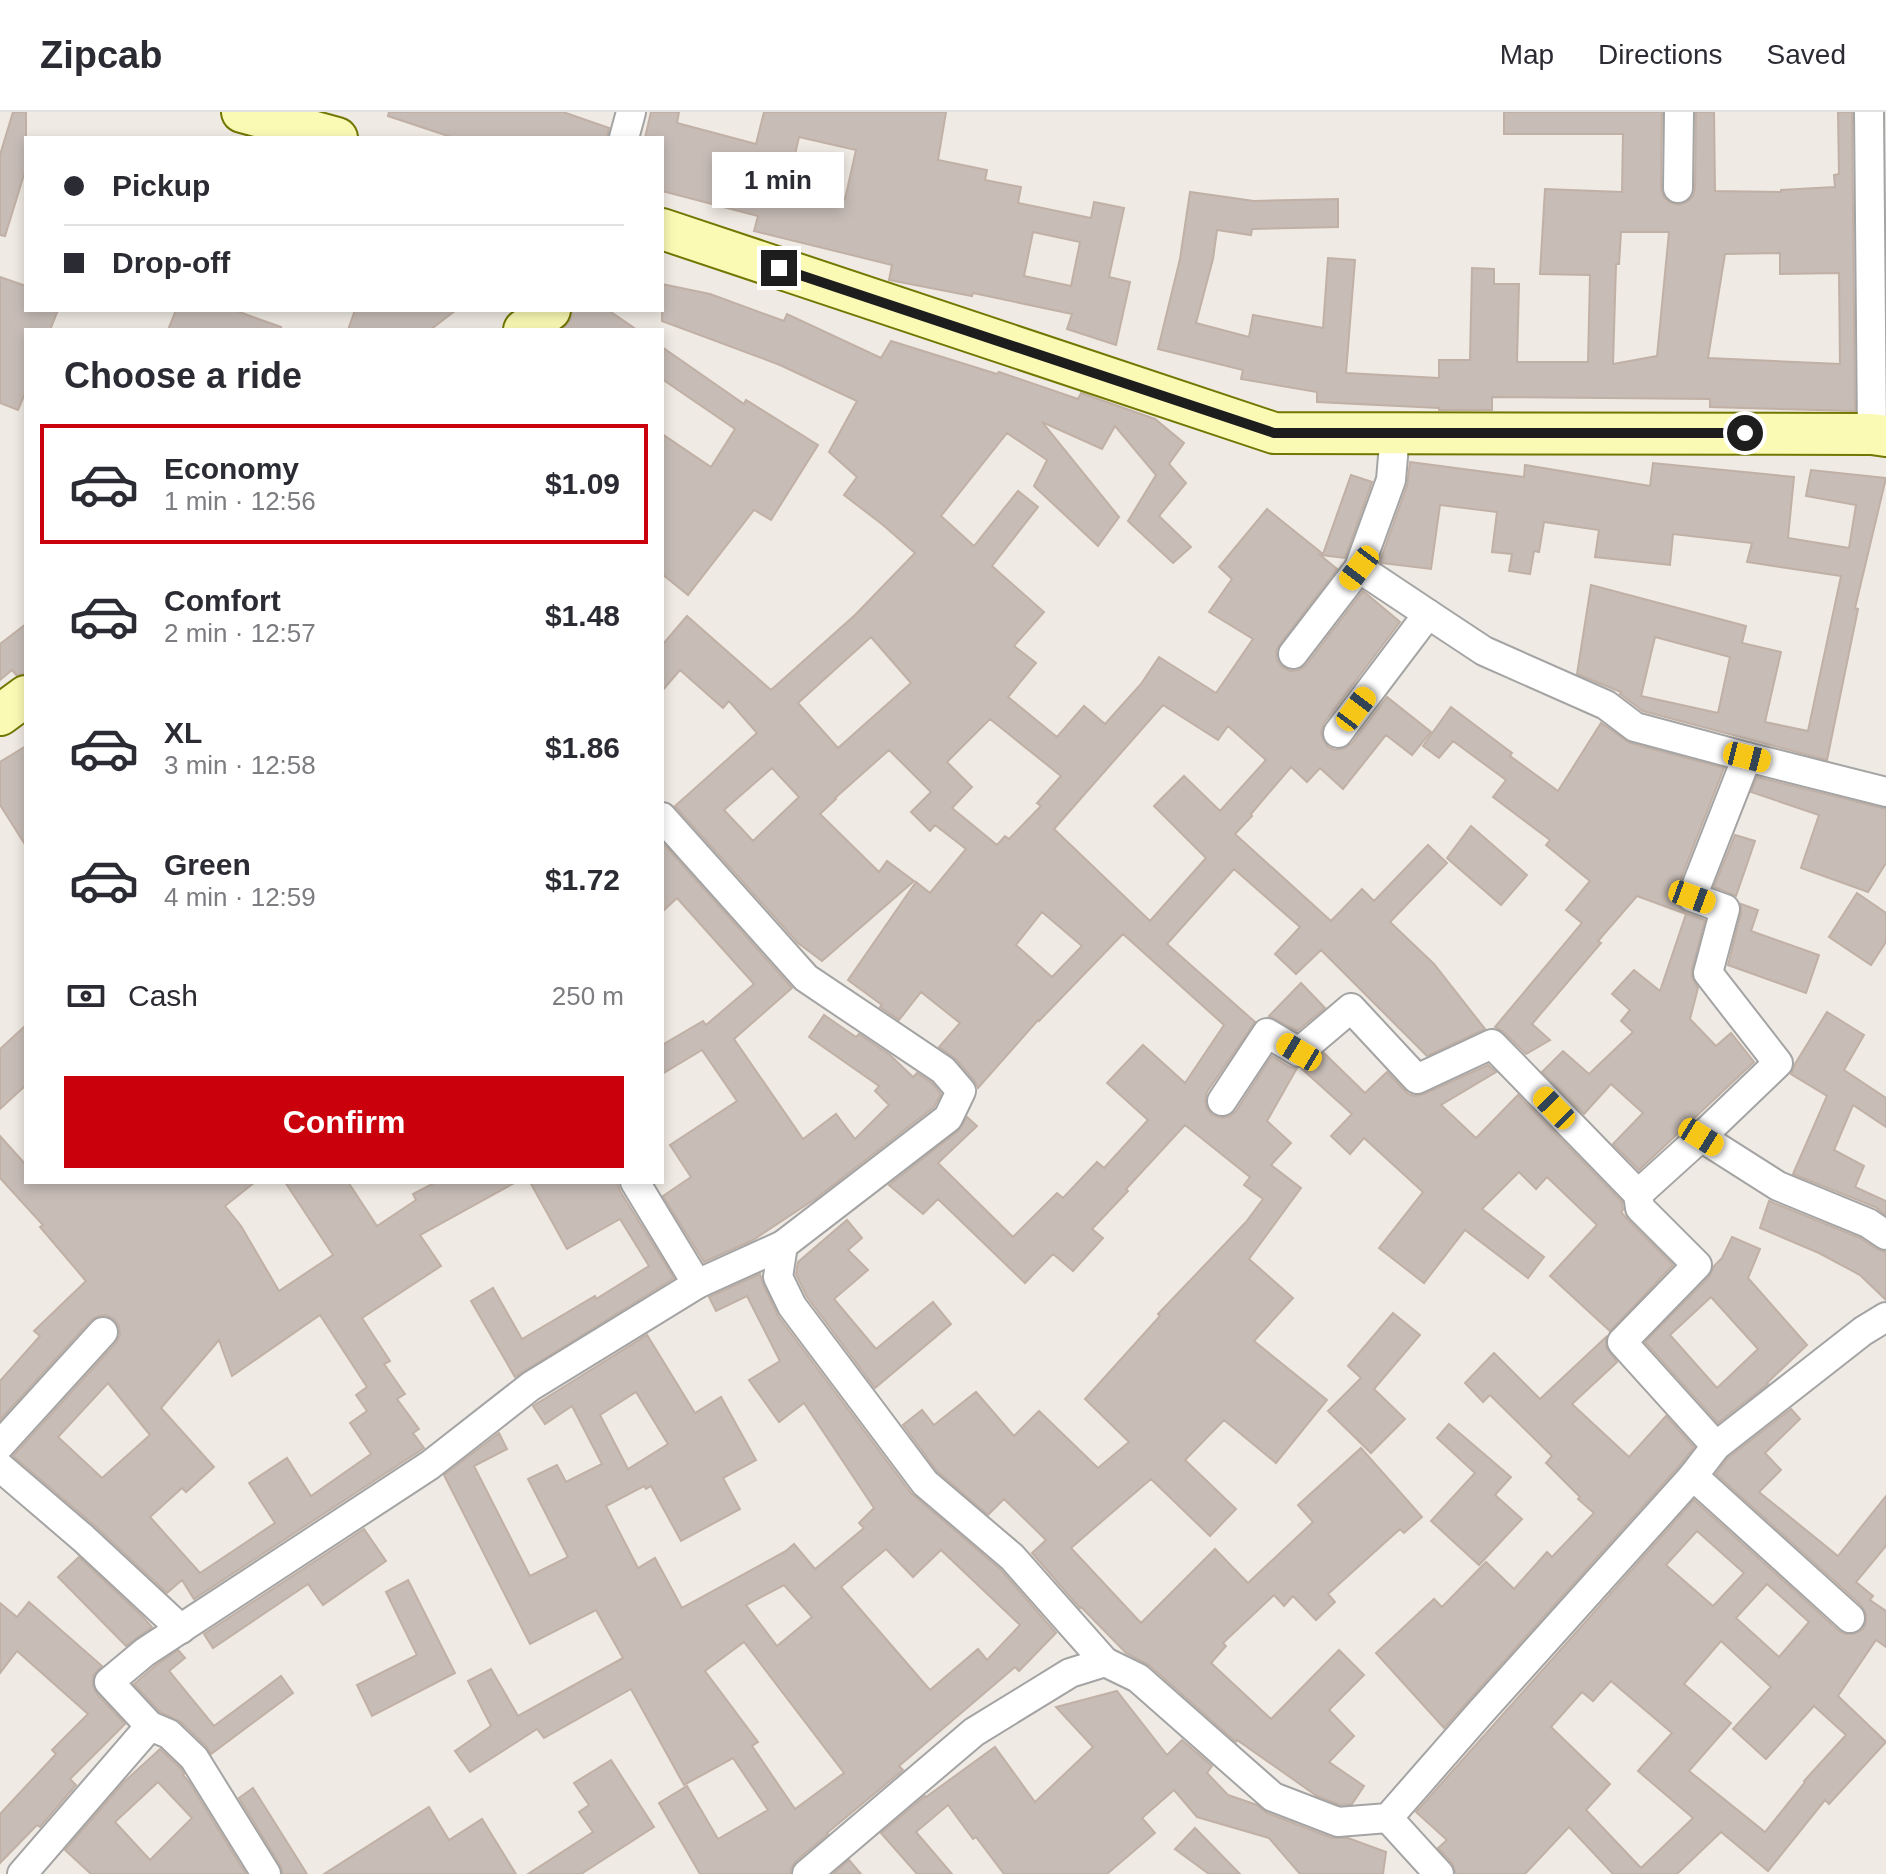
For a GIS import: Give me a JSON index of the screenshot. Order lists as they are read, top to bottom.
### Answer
{
  "page": {
    "header": "Zipcab",
    "nav": ["Map", "Directions", "Saved"],
    "banner": ["Pickup", "Drop-off"],
    "bubble": "1 min",
    "heading": "Choose a ride",
    "list": [
      {
        "name": "Economy",
        "note": "1 min · 12:56",
        "value": "$1.09"
      },
      {
        "name": "Comfort",
        "note": "2 min · 12:57",
        "value": "$1.48"
      },
      {
        "name": "XL",
        "note": "3 min · 12:58",
        "value": "$1.86"
      },
      {
        "name": "Green",
        "note": "4 min · 12:59",
        "value": "$1.72"
      }
    ],
    "pay": ["Cash", "250 m"],
    "buttons": "Confirm"
  }
}
